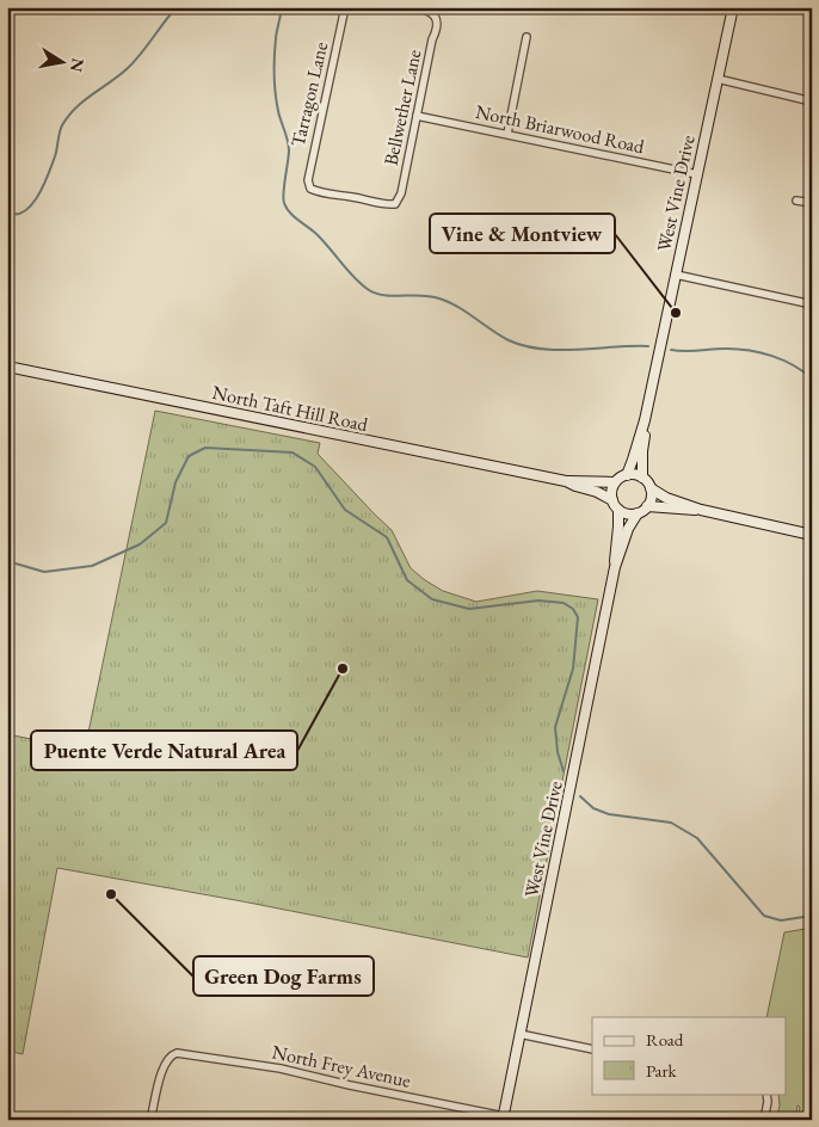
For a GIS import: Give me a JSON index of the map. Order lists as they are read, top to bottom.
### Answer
{
  "streets": {
    "street": [
      "Tarragon Lane",
      "Bellwether Lane",
      "North Briarwood Road",
      "West Vine Drive",
      "North Taft Hill Road",
      "North Frey Avenue"
    ]
  },
  "crossings": [
    ["Tarragon Lane", "Bellwether Lane"],
    ["Bellwether Lane", "North Briarwood Road"],
    ["North Briarwood Road", "West Vine Drive"],
    ["West Vine Drive", "North Taft Hill Road"],
    ["West Vine Drive", "North Frey Avenue"]
  ],
  "places": ["Vine & Montview", "Puente Verde Natural Area", "Green Dog Farms"],
  "legend": ["Road", "Park"],
  "north": "right"
}
